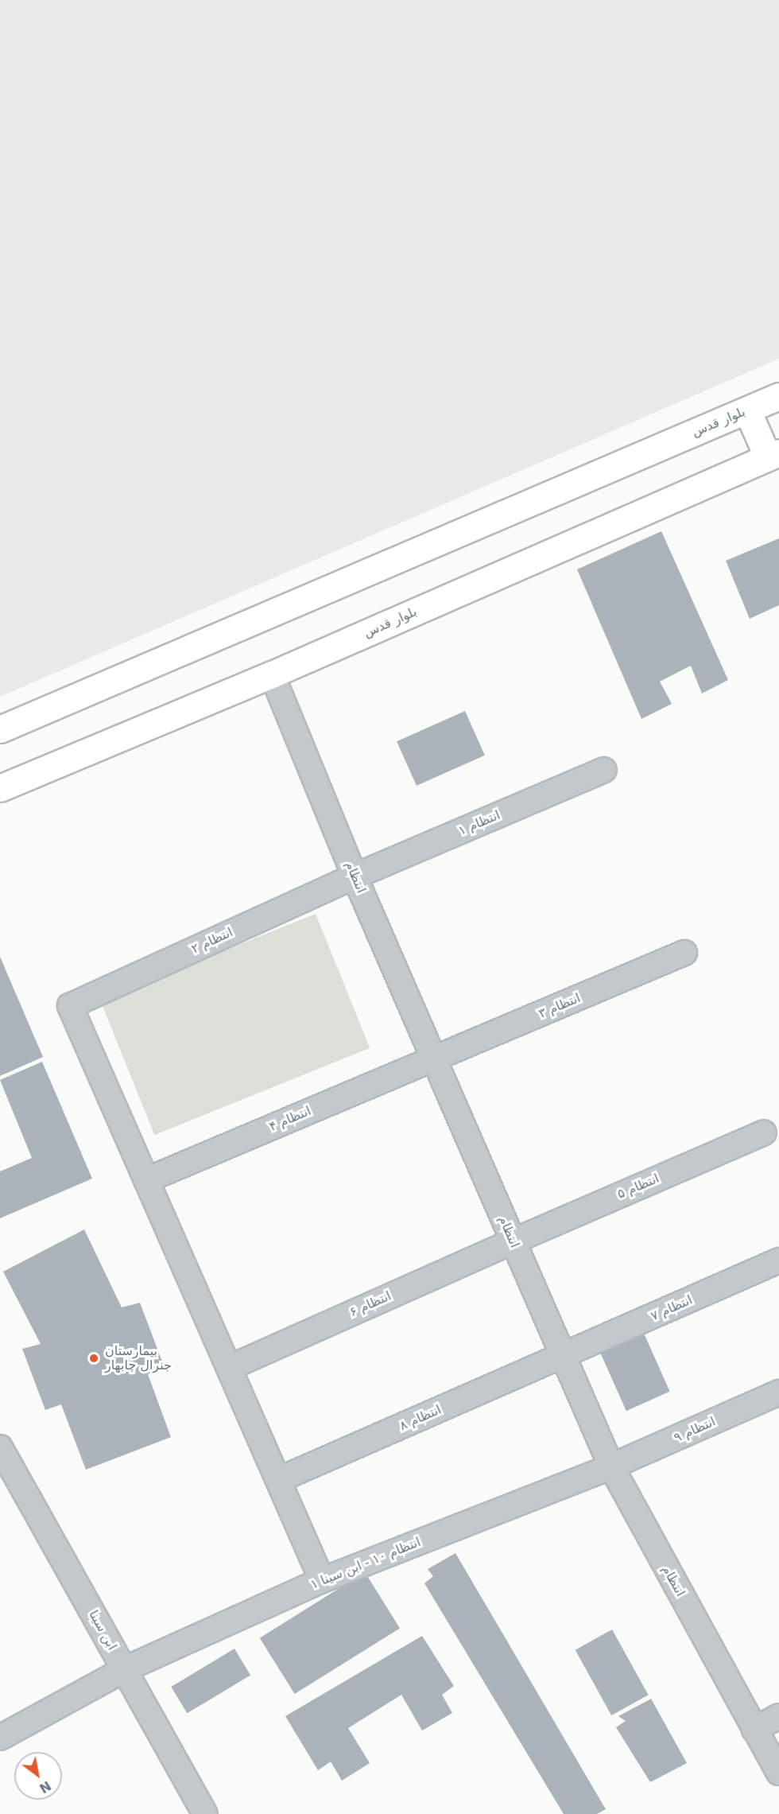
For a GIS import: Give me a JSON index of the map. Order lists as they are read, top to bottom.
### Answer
{
  "streets": {
    "main road": ["بلوار قدس"],
    "street": [
      "انتظام ۱",
      "انتظام",
      "انتظام ۲",
      "انتظام ۳",
      "انتظام ۴",
      "انتظام ۵",
      "انتظام ۶",
      "انتظام ۷",
      "انتظام ۸",
      "انتظام ۹",
      "انتظام ۱۰ - ابن سینا ۱",
      "ابن سینا"
    ]
  },
  "crossings": [
    ["بلوار قدس", "انتظام"],
    ["انتظام ۱", "انتظام"],
    ["انتظام ۱", "انتظام ۲"],
    ["انتظام", "انتظام ۲"],
    ["انتظام", "انتظام ۳"],
    ["انتظام", "انتظام ۴"],
    ["انتظام", "انتظام ۵"],
    ["انتظام", "انتظام ۶"],
    ["انتظام", "انتظام ۷"],
    ["انتظام", "انتظام ۸"],
    ["انتظام", "انتظام ۹"],
    ["انتظام", "انتظام ۱۰ - ابن سینا ۱"],
    ["انتظام ۲", "انتظام ۴"],
    ["انتظام ۳", "انتظام ۴"],
    ["انتظام ۵", "انتظام ۶"],
    ["انتظام ۷", "انتظام ۸"],
    ["انتظام ۹", "انتظام ۱۰ - ابن سینا ۱"],
    ["انتظام ۱۰ - ابن سینا ۱", "ابن سینا"]
  ],
  "places": ["بیمارستان جنرال چابهار"],
  "north": "bottom right"
}
